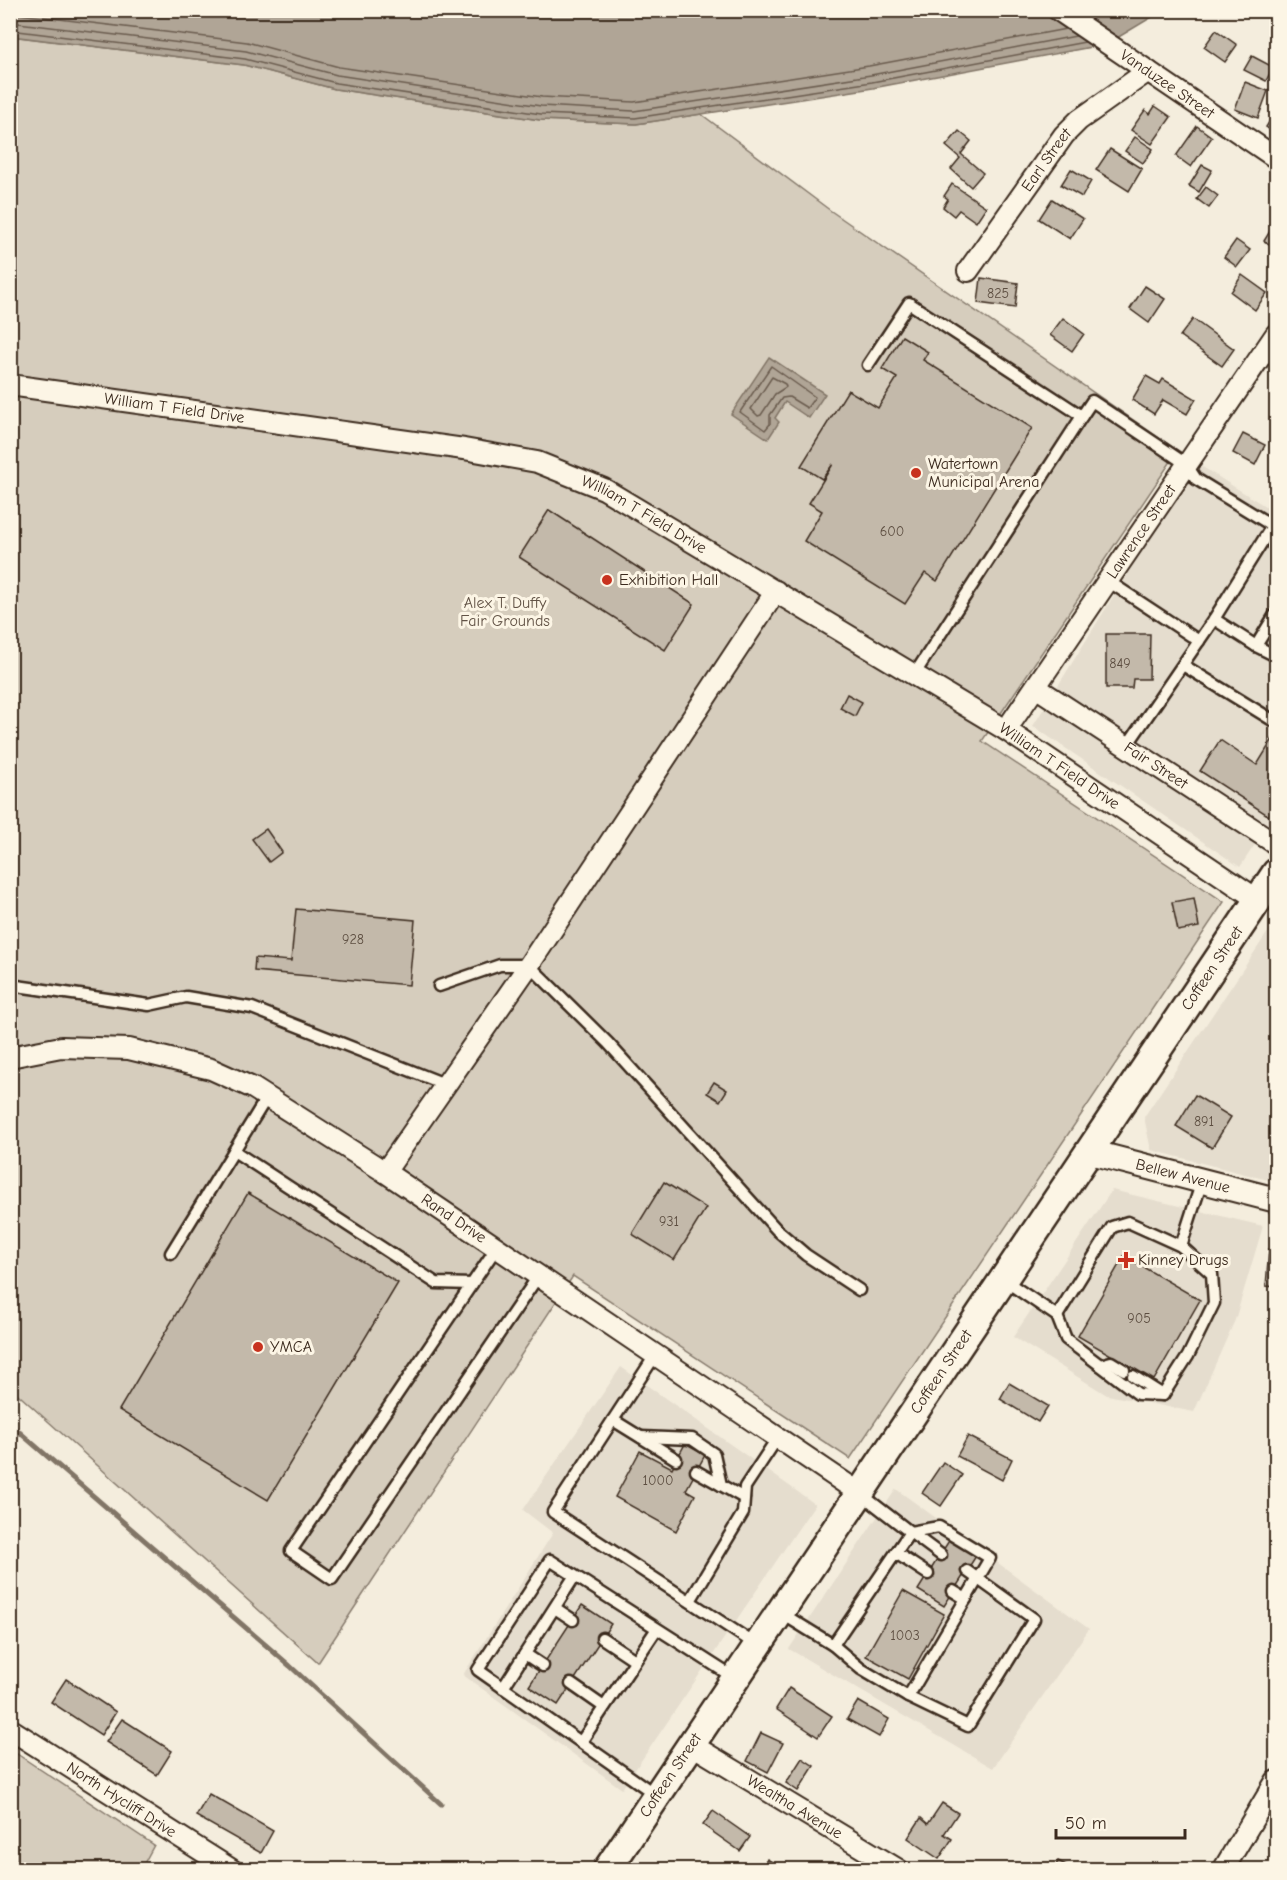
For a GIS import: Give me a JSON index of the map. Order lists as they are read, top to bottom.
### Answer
{
  "streets": {
    "main road": ["Coffeen Street"],
    "street": [
      "Vanduzee Street",
      "Earl Street",
      "William T Field Drive",
      "Lawrence Street",
      "Fair Street",
      "Bellew Avenue",
      "Rand Drive",
      "North Hycliff Drive",
      "Wealtha Avenue"
    ]
  },
  "crossings": [
    ["Vanduzee Street", "Earl Street"],
    ["William T Field Drive", "Lawrence Street"],
    ["William T Field Drive", "Coffeen Street"],
    ["Lawrence Street", "Fair Street"],
    ["Coffeen Street", "Bellew Avenue"],
    ["Coffeen Street", "Rand Drive"],
    ["Coffeen Street", "Wealtha Avenue"]
  ],
  "parks": ["Alex T. Duffy Fair Grounds"],
  "places": {
    "other": ["Watertown Municipal Arena", "Exhibition Hall", "YMCA"],
    "health": ["Kinney Drugs"]
  },
  "house_numbers": [
    "825",
    "600",
    "849",
    "928",
    "891",
    "931",
    "905",
    "1000",
    "1003"
  ],
  "scale_bar": "50 m"
}
